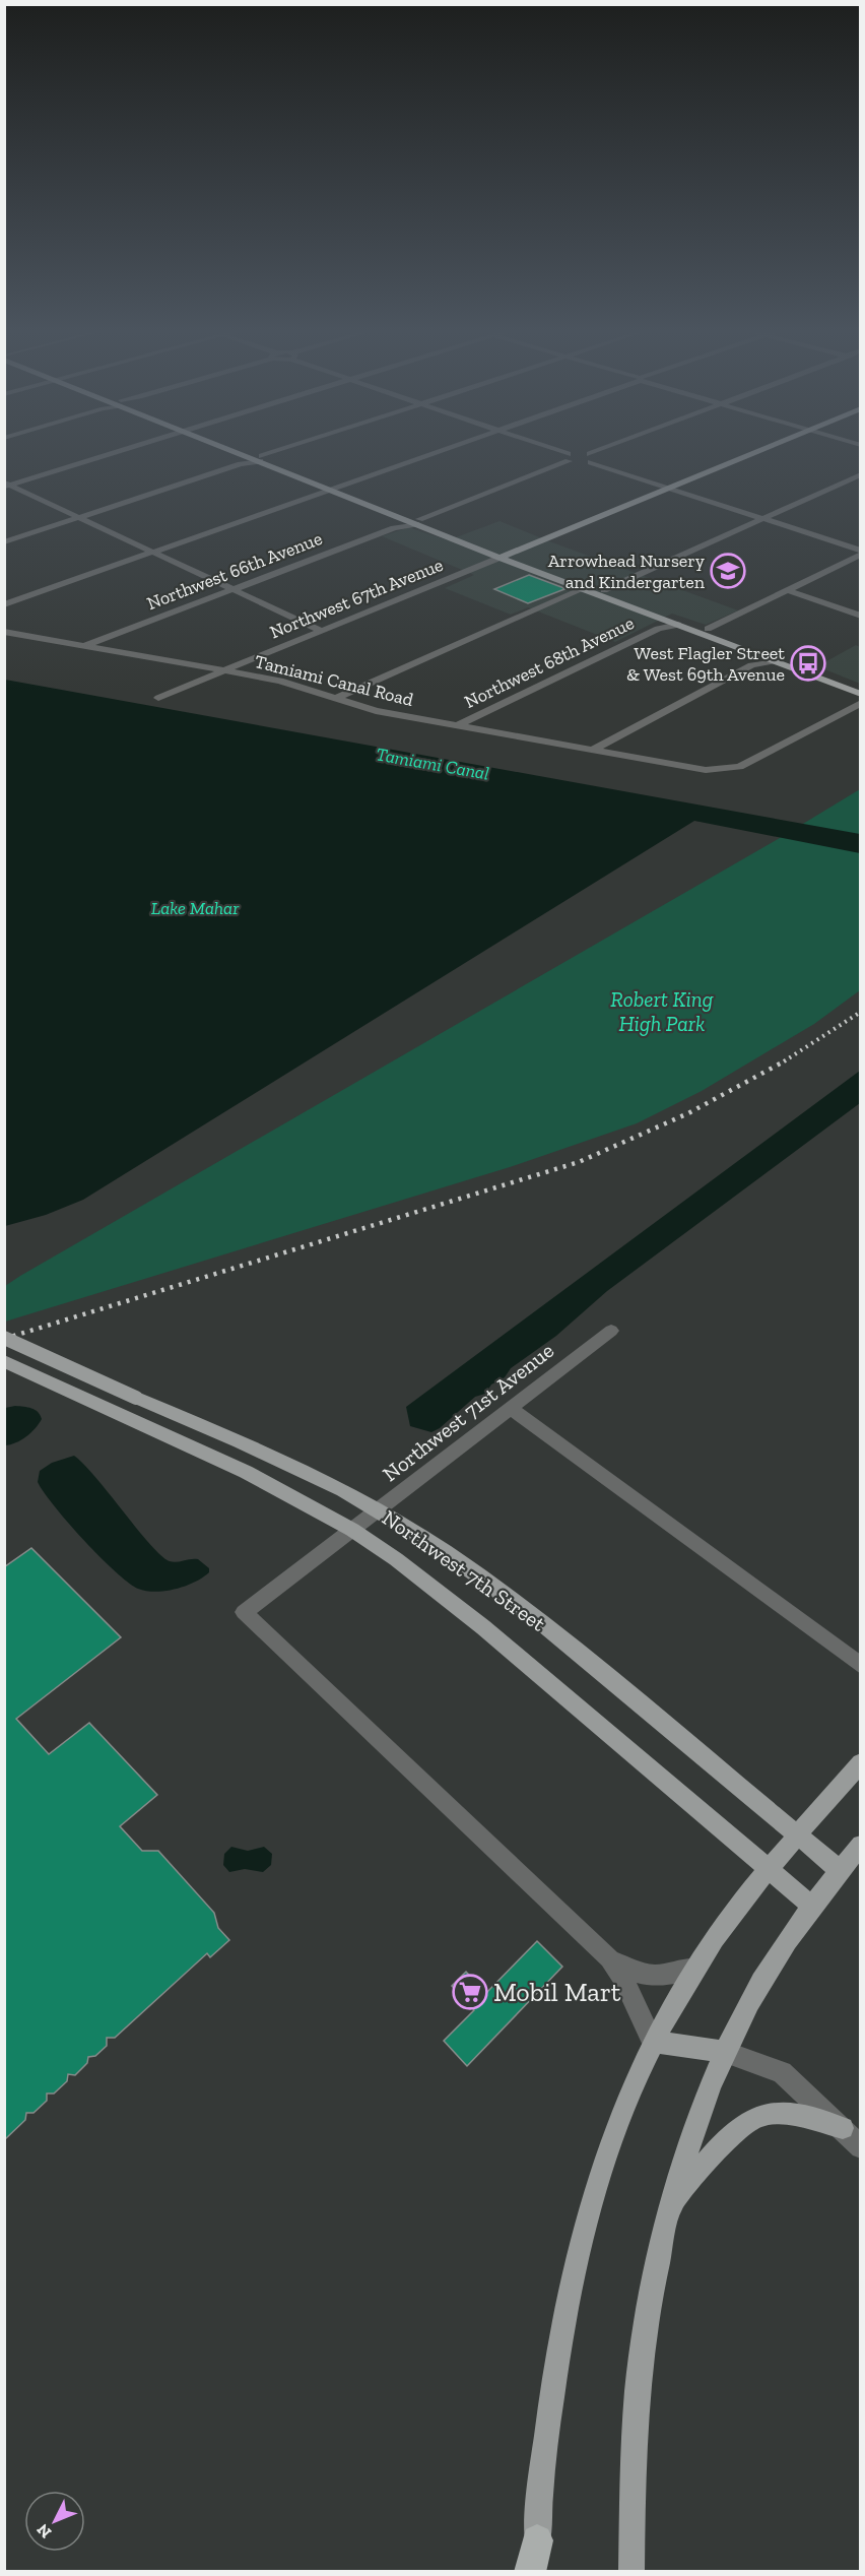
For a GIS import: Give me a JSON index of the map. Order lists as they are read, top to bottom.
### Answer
{
  "streets": {
    "main road": ["Northwest 7th Street"],
    "street": [
      "Northwest 66th Avenue",
      "Northwest 67th Avenue",
      "Northwest 68th Avenue",
      "Tamiami Canal Road",
      "Northwest 71st Avenue"
    ]
  },
  "crossings": [
    ["Northwest 66th Avenue", "Tamiami Canal Road"],
    ["Northwest 67th Avenue", "Tamiami Canal Road"],
    ["Northwest 68th Avenue", "Tamiami Canal Road"],
    ["Northwest 71st Avenue", "Northwest 7th Street"]
  ],
  "water": ["Tamiami Canal", "Lake Mahar"],
  "parks": ["Robert King High Park"],
  "places": {
    "school or university": ["Arrowhead Nursery and Kindergarten"],
    "bus stop": ["West Flagler Street & West 69th Avenue"],
    "supermarket": ["Mobil Mart"]
  },
  "north": "bottom left"
}
